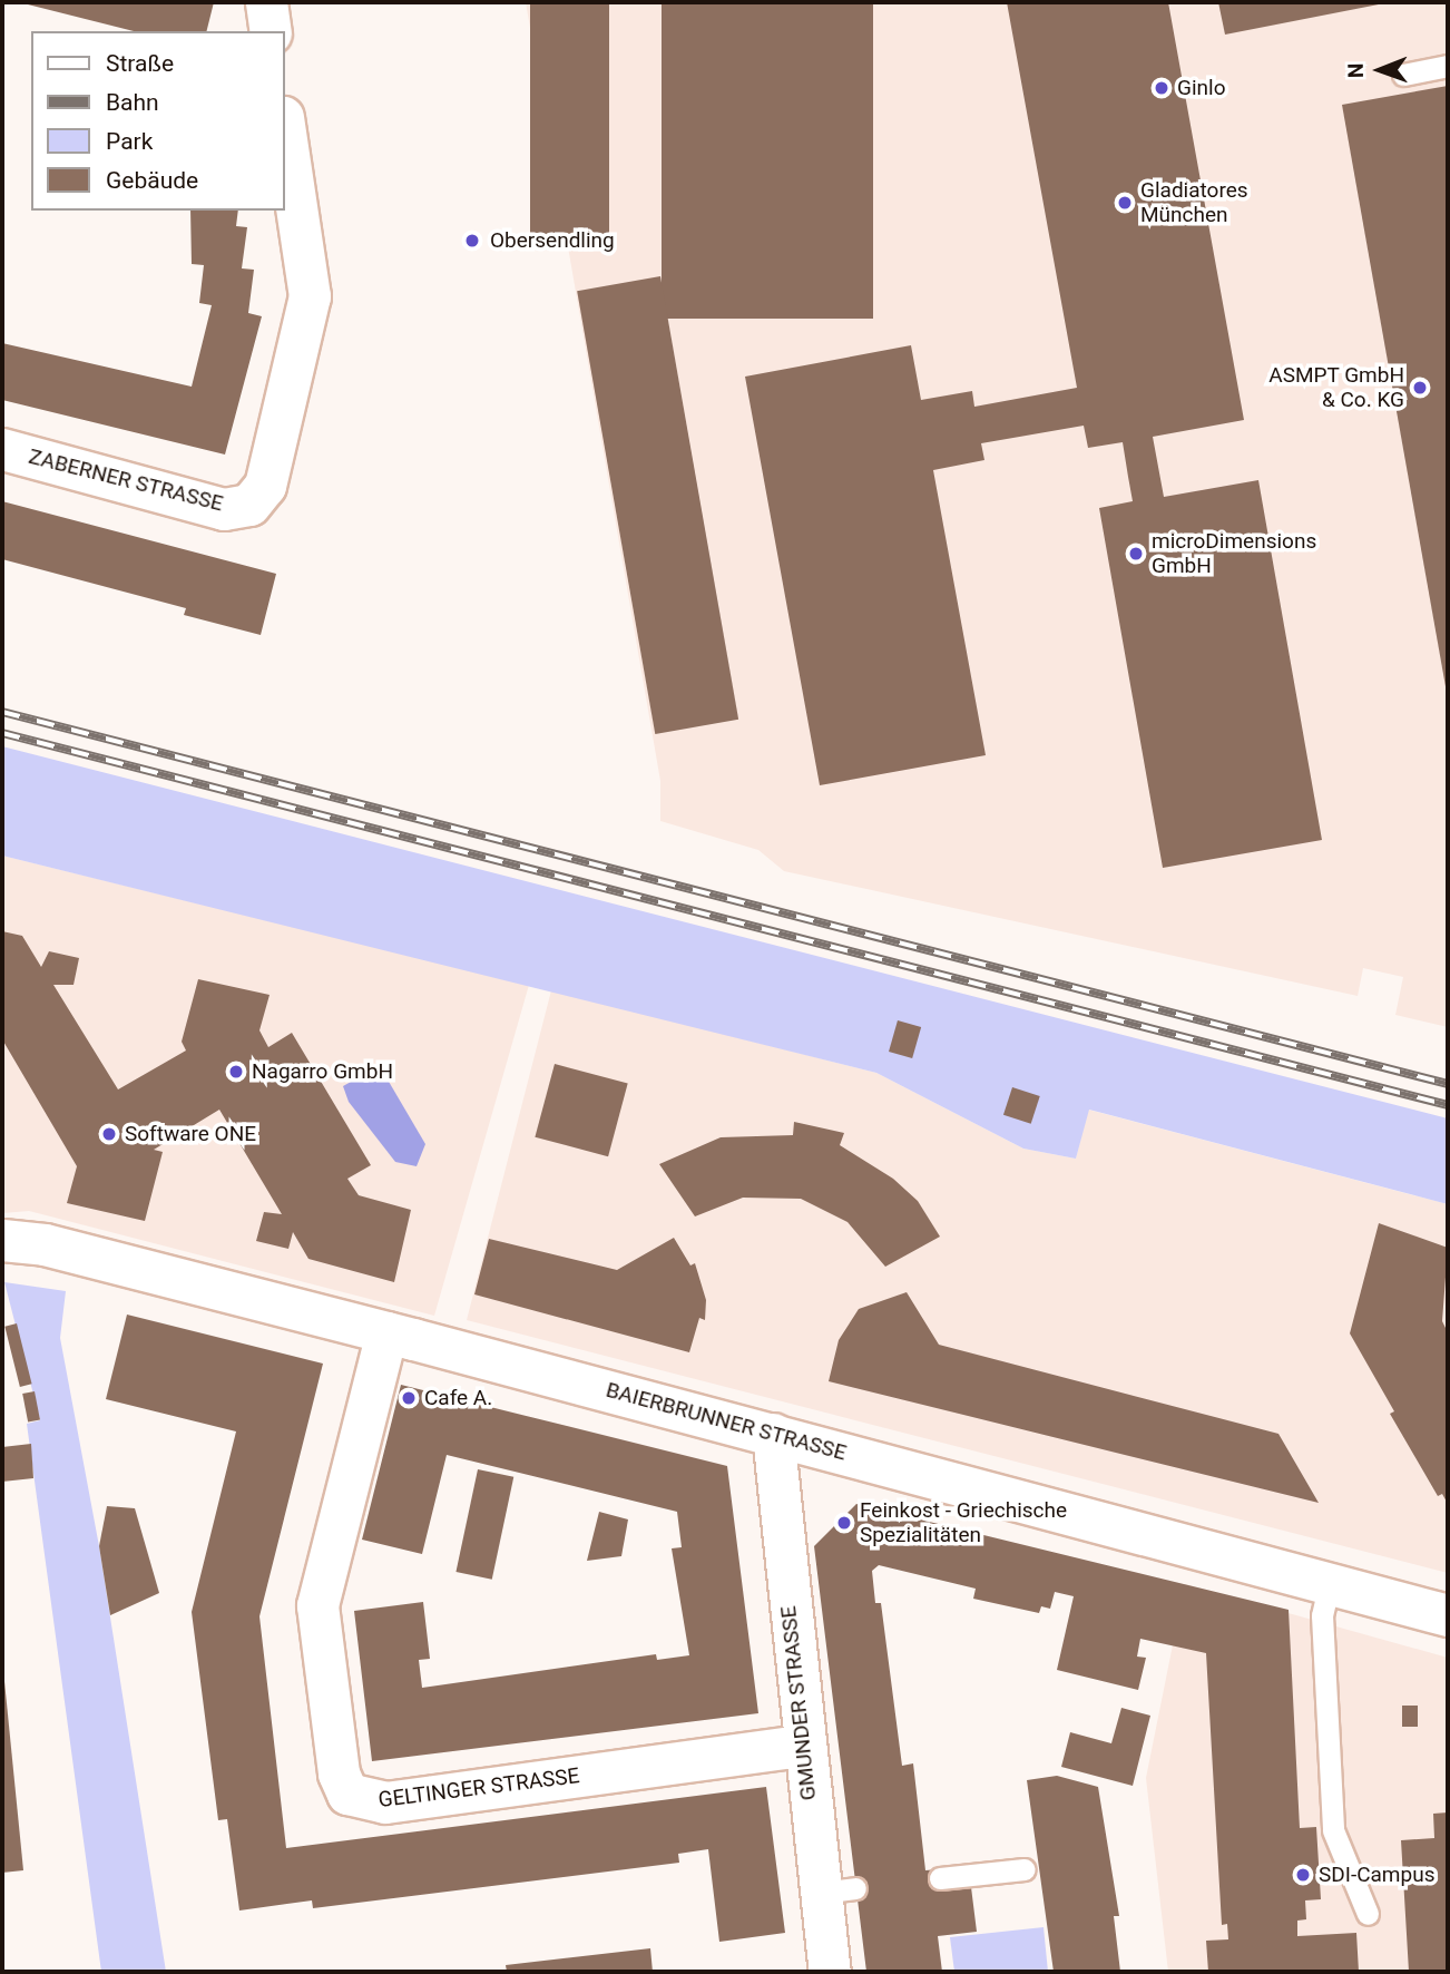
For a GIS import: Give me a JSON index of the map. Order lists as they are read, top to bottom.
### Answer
{
  "streets": {
    "street": [
      "ZABERNER STRASSE",
      "BAIERBRUNNER STRASSE",
      "GMUNDER STRASSE",
      "GELTINGER STRASSE"
    ]
  },
  "crossings": [
    ["BAIERBRUNNER STRASSE", "GMUNDER STRASSE"],
    ["BAIERBRUNNER STRASSE", "GELTINGER STRASSE"],
    ["GMUNDER STRASSE", "GELTINGER STRASSE"]
  ],
  "places": [
    "Ginlo",
    "Gladiatores München",
    "Obersendling",
    "ASMPT GmbH & Co. KG",
    "microDimensions GmbH",
    "Nagarro GmbH",
    "Software ONE",
    "Cafe A.",
    "Feinkost - Griechische Spezialitäten",
    "SDI-Campus"
  ],
  "legend": [
    "Straße",
    "Bahn",
    "Park",
    "Gebäude"
  ],
  "north": "left"
}
